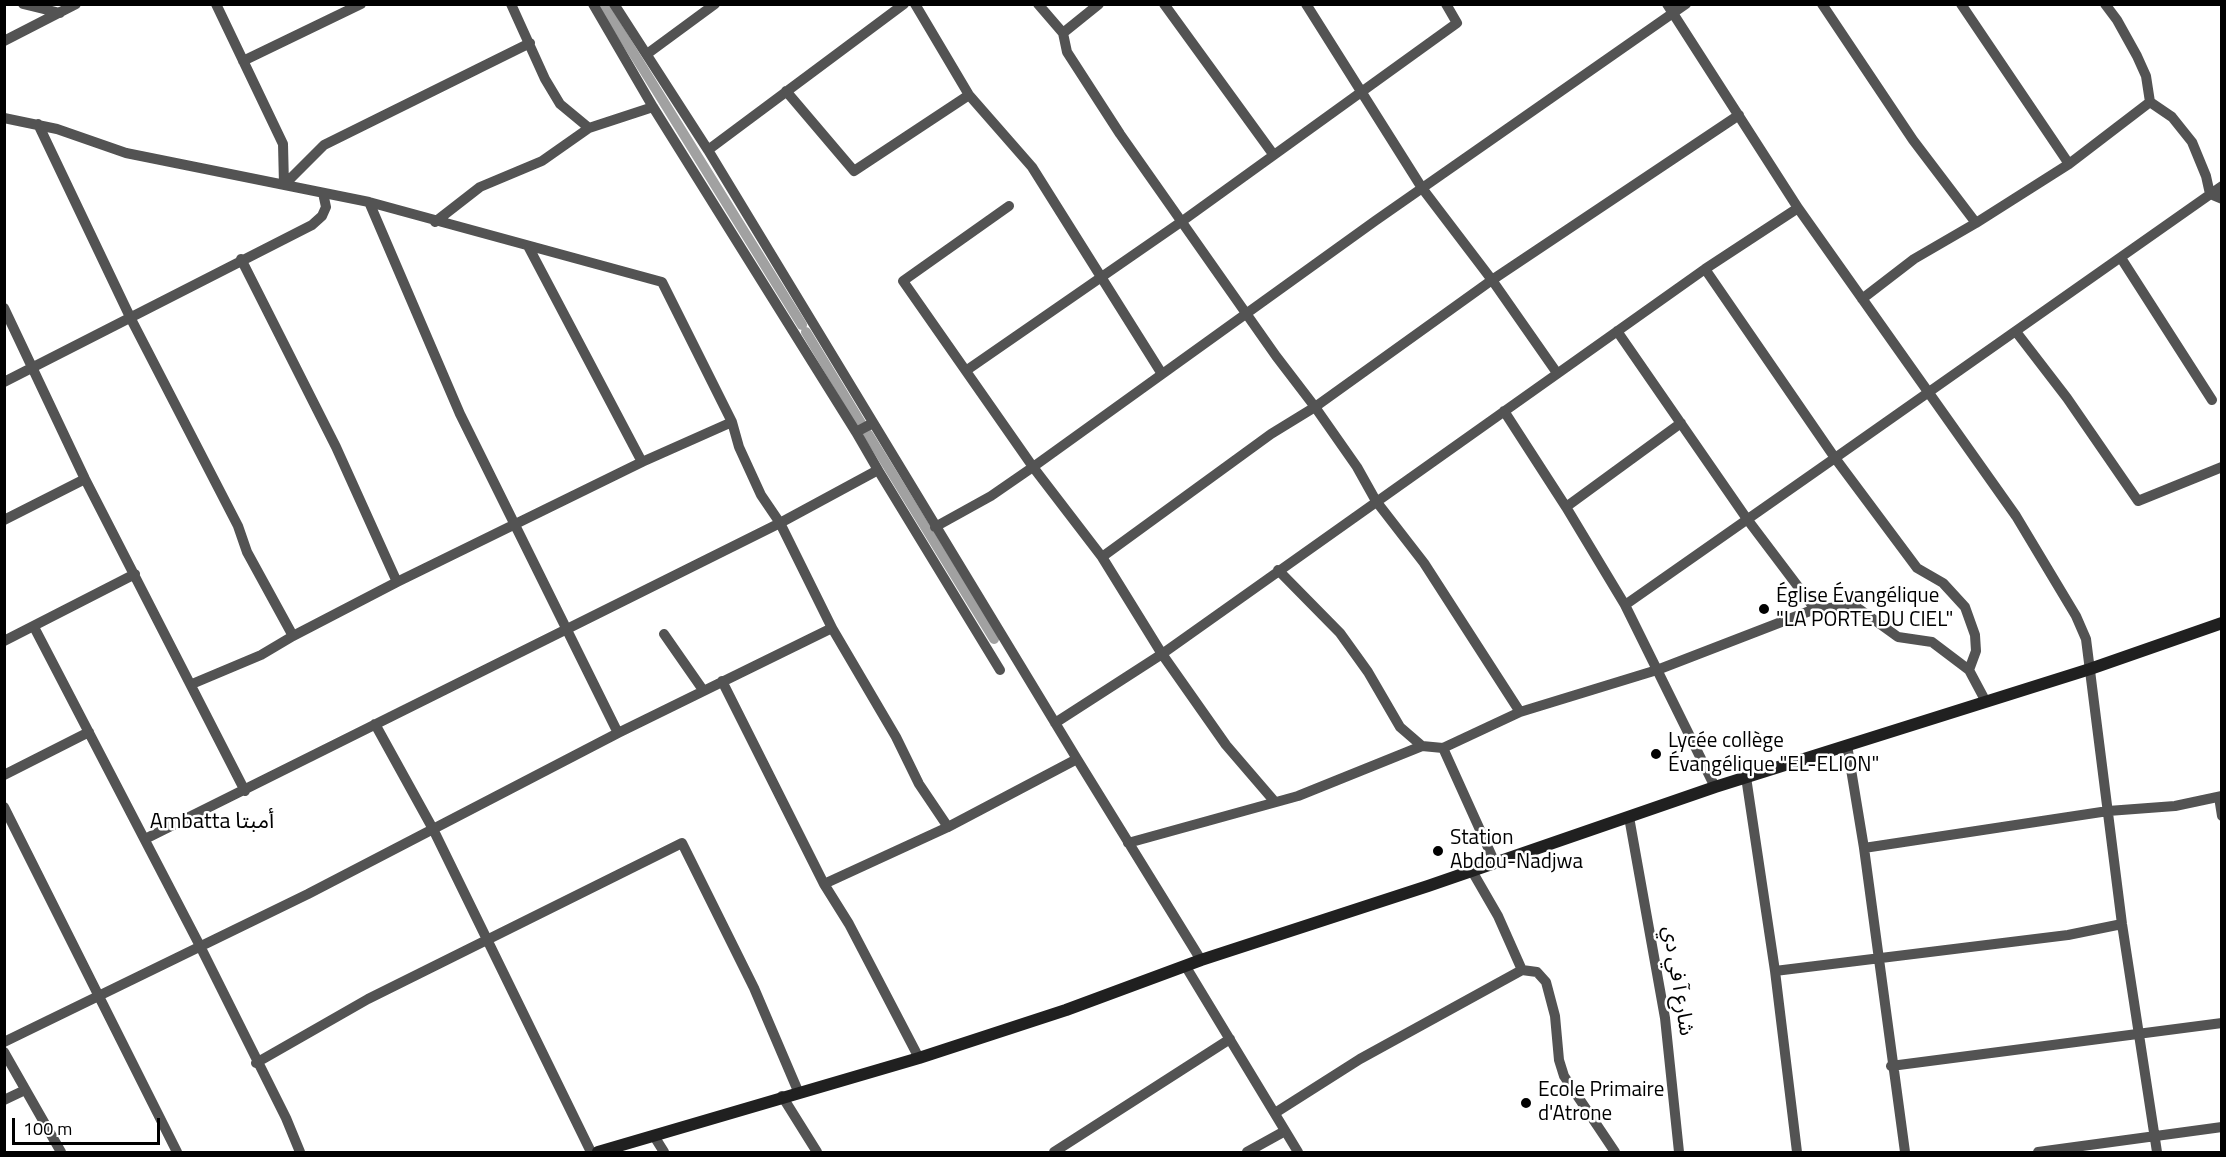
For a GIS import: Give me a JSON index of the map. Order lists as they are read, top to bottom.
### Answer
{
  "streets": {
    "street": ["شارع آ في دي"]
  },
  "districts": ["Ambatta أمبتا"],
  "places": [
    "Église Évangélique \"LA PORTE DU CIEL\"",
    "Lycée collège Évangélique \"EL-ELION\"",
    "Station Abdou-Nadjwa",
    "Ecole Primaire d'Atrone"
  ],
  "scale_bar": "100 m"
}
